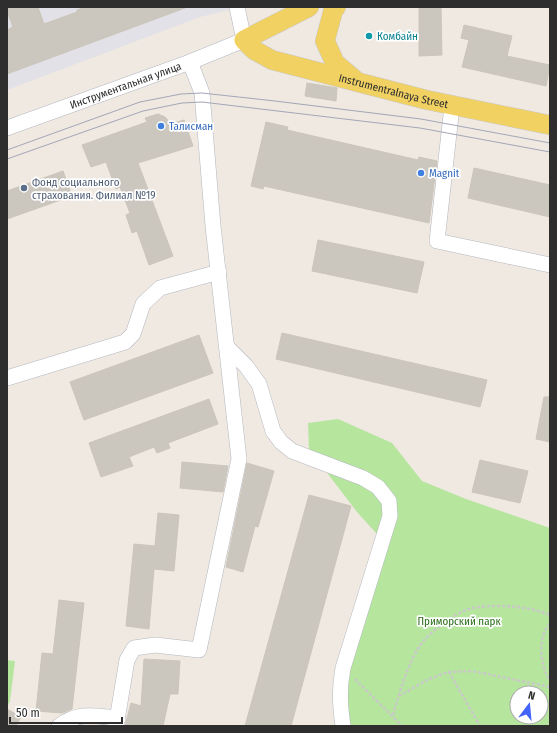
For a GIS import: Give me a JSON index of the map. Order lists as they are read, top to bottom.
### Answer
{
  "streets": {
    "main road": ["Instrumentralnaya Street"],
    "street": ["Инструментальная улица"]
  },
  "crossings": [
    ["Инструментальная улица", "Instrumentralnaya Street"]
  ],
  "parks": ["Приморский парк"],
  "places": [
    "Комбайн",
    "Талисман",
    "Magnit",
    "Фонд социального страхования. Филиал №19"
  ],
  "scale_bar": "50 m",
  "north": "top"
}
